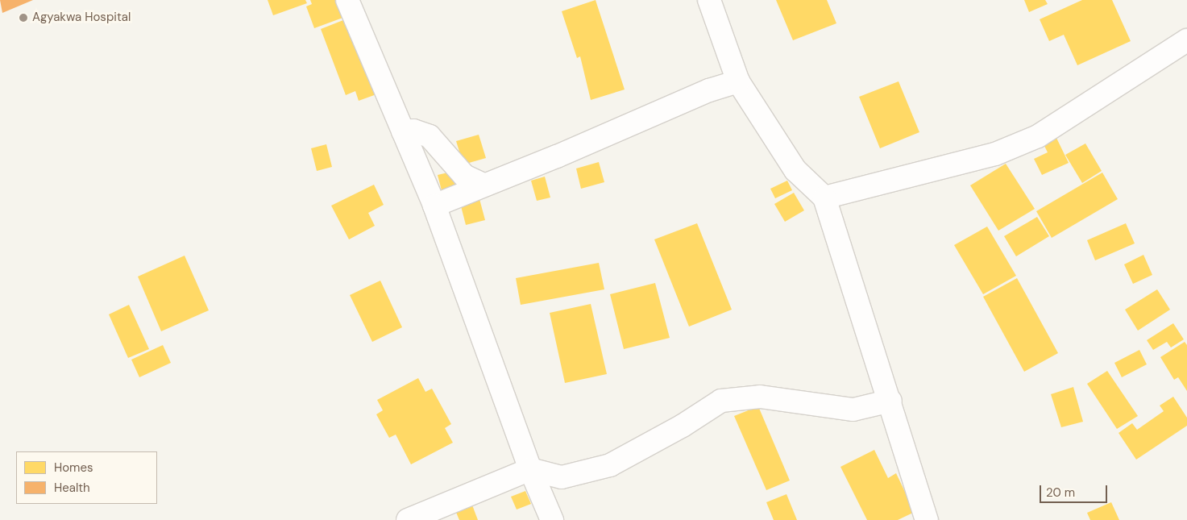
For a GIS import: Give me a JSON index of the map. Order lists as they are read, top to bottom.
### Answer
{
  "places": ["Agyakwa Hospital"],
  "legend": ["Homes", "Health"],
  "scale_bar": "20 m"
}
